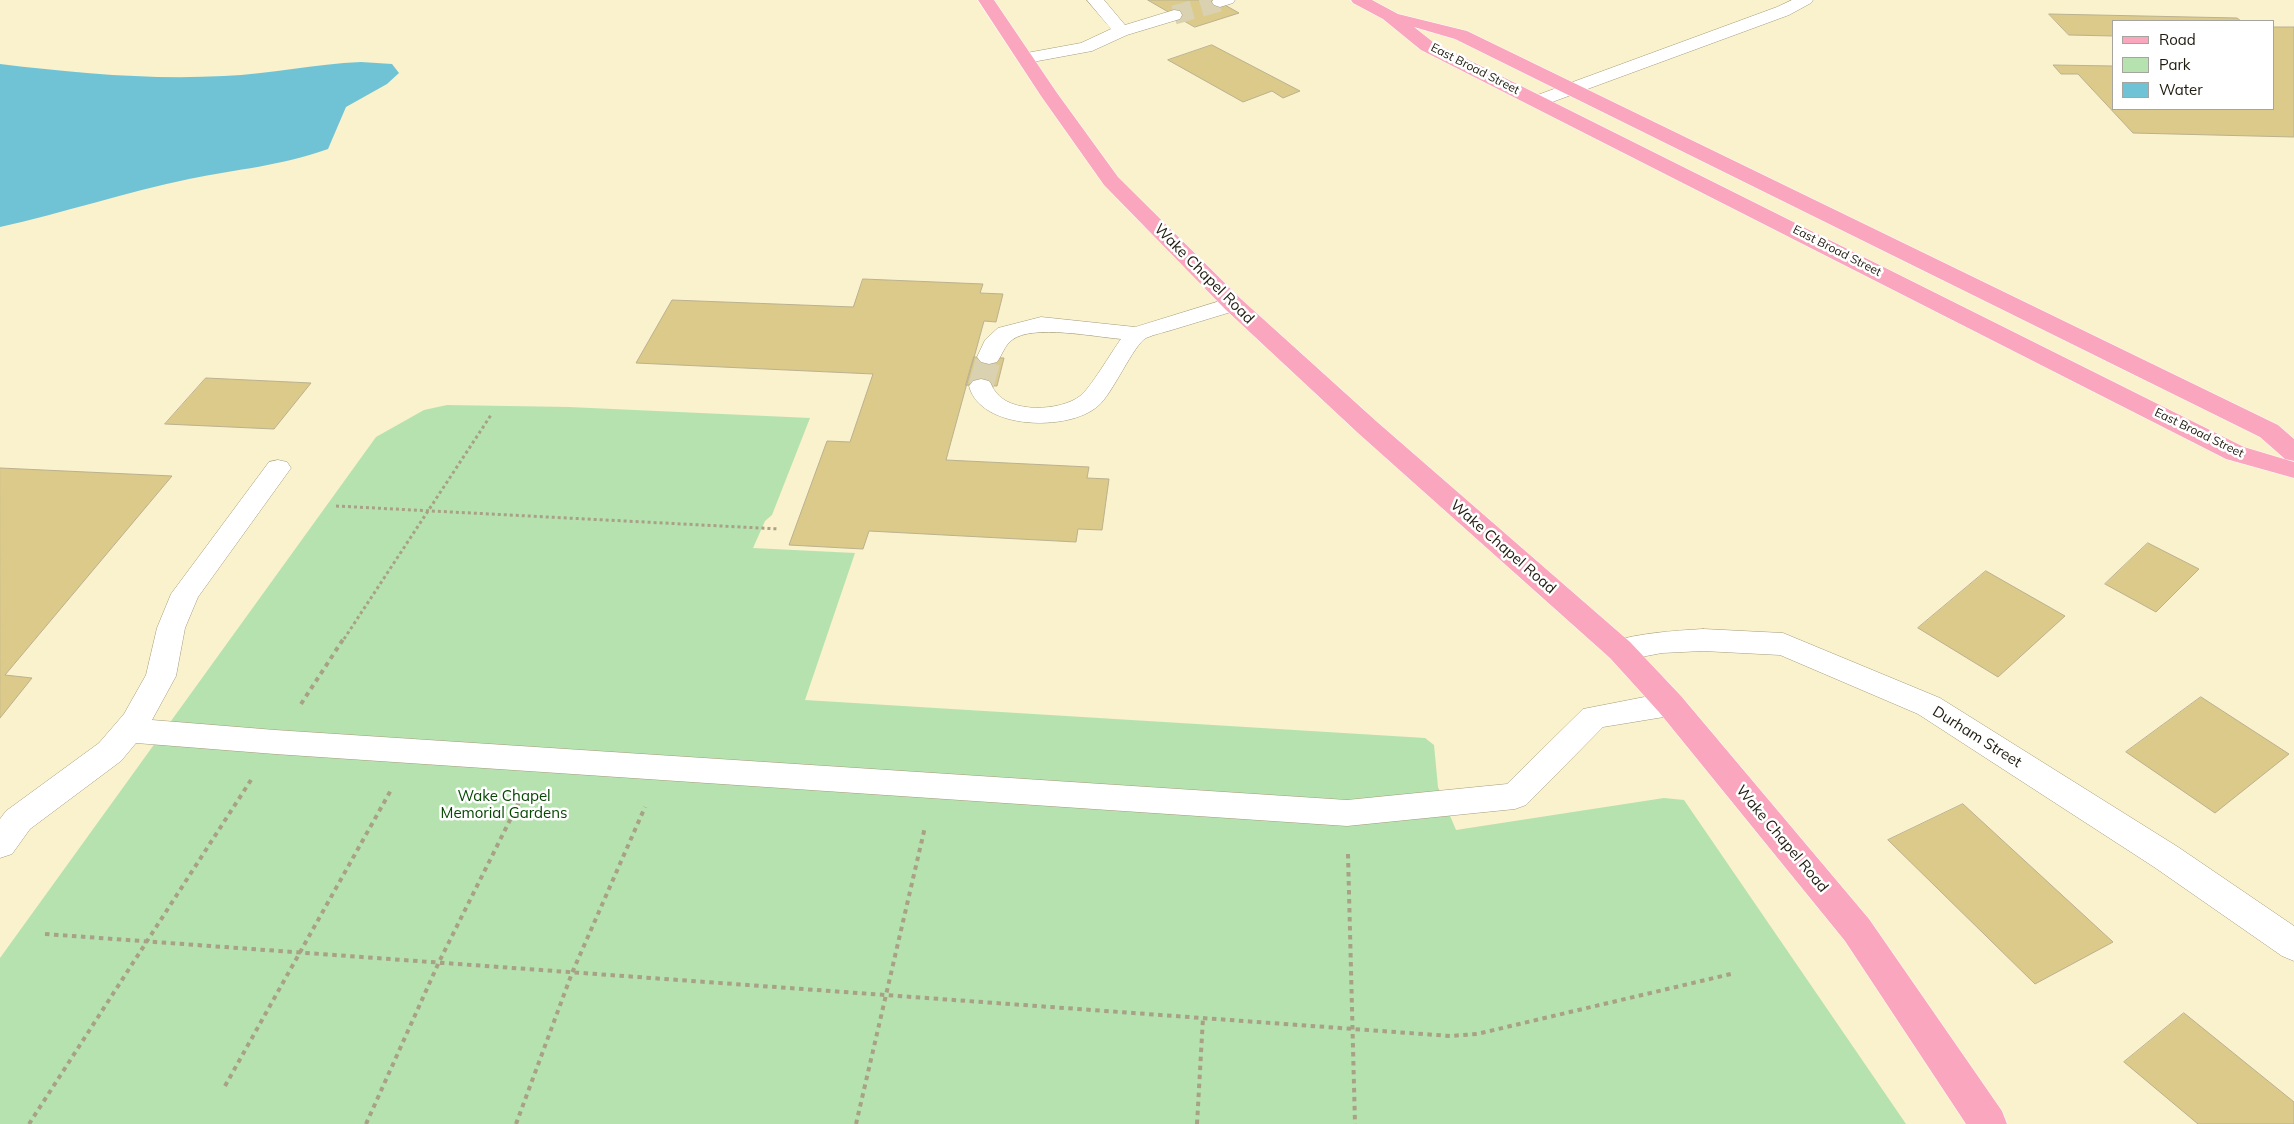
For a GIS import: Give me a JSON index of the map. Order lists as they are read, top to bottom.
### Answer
{
  "streets": {
    "main road": ["East Broad Street", "Wake Chapel Road"],
    "street": ["Durham Street"]
  },
  "crossings": [
    ["Wake Chapel Road", "Durham Street"]
  ],
  "parks": ["Wake Chapel Memorial Gardens"],
  "legend": ["Road", "Park", "Water"]
}
